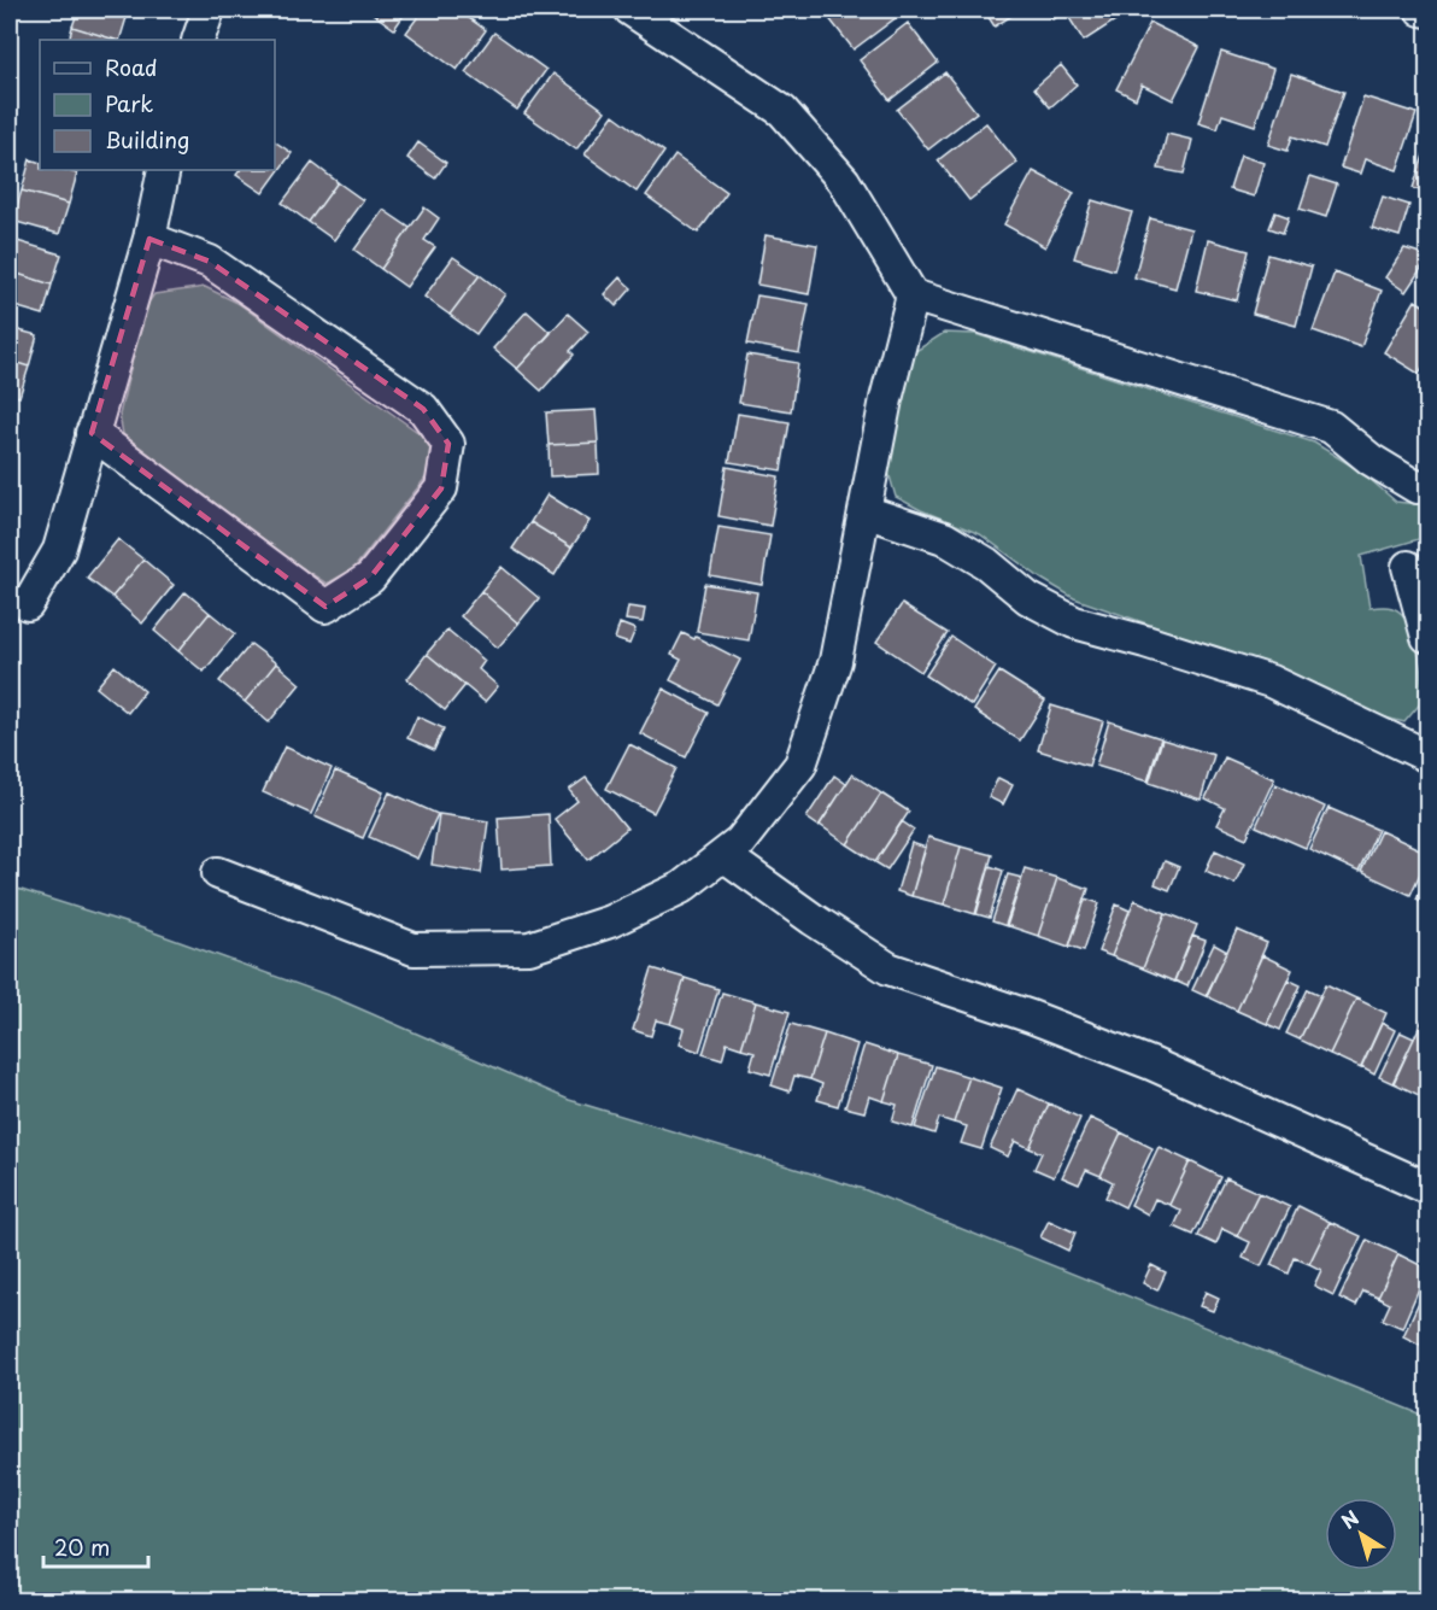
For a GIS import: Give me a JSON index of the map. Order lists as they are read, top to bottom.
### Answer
{
  "legend": ["Road", "Park", "Building"],
  "scale_bar": "20 m",
  "north": "top left"
}
